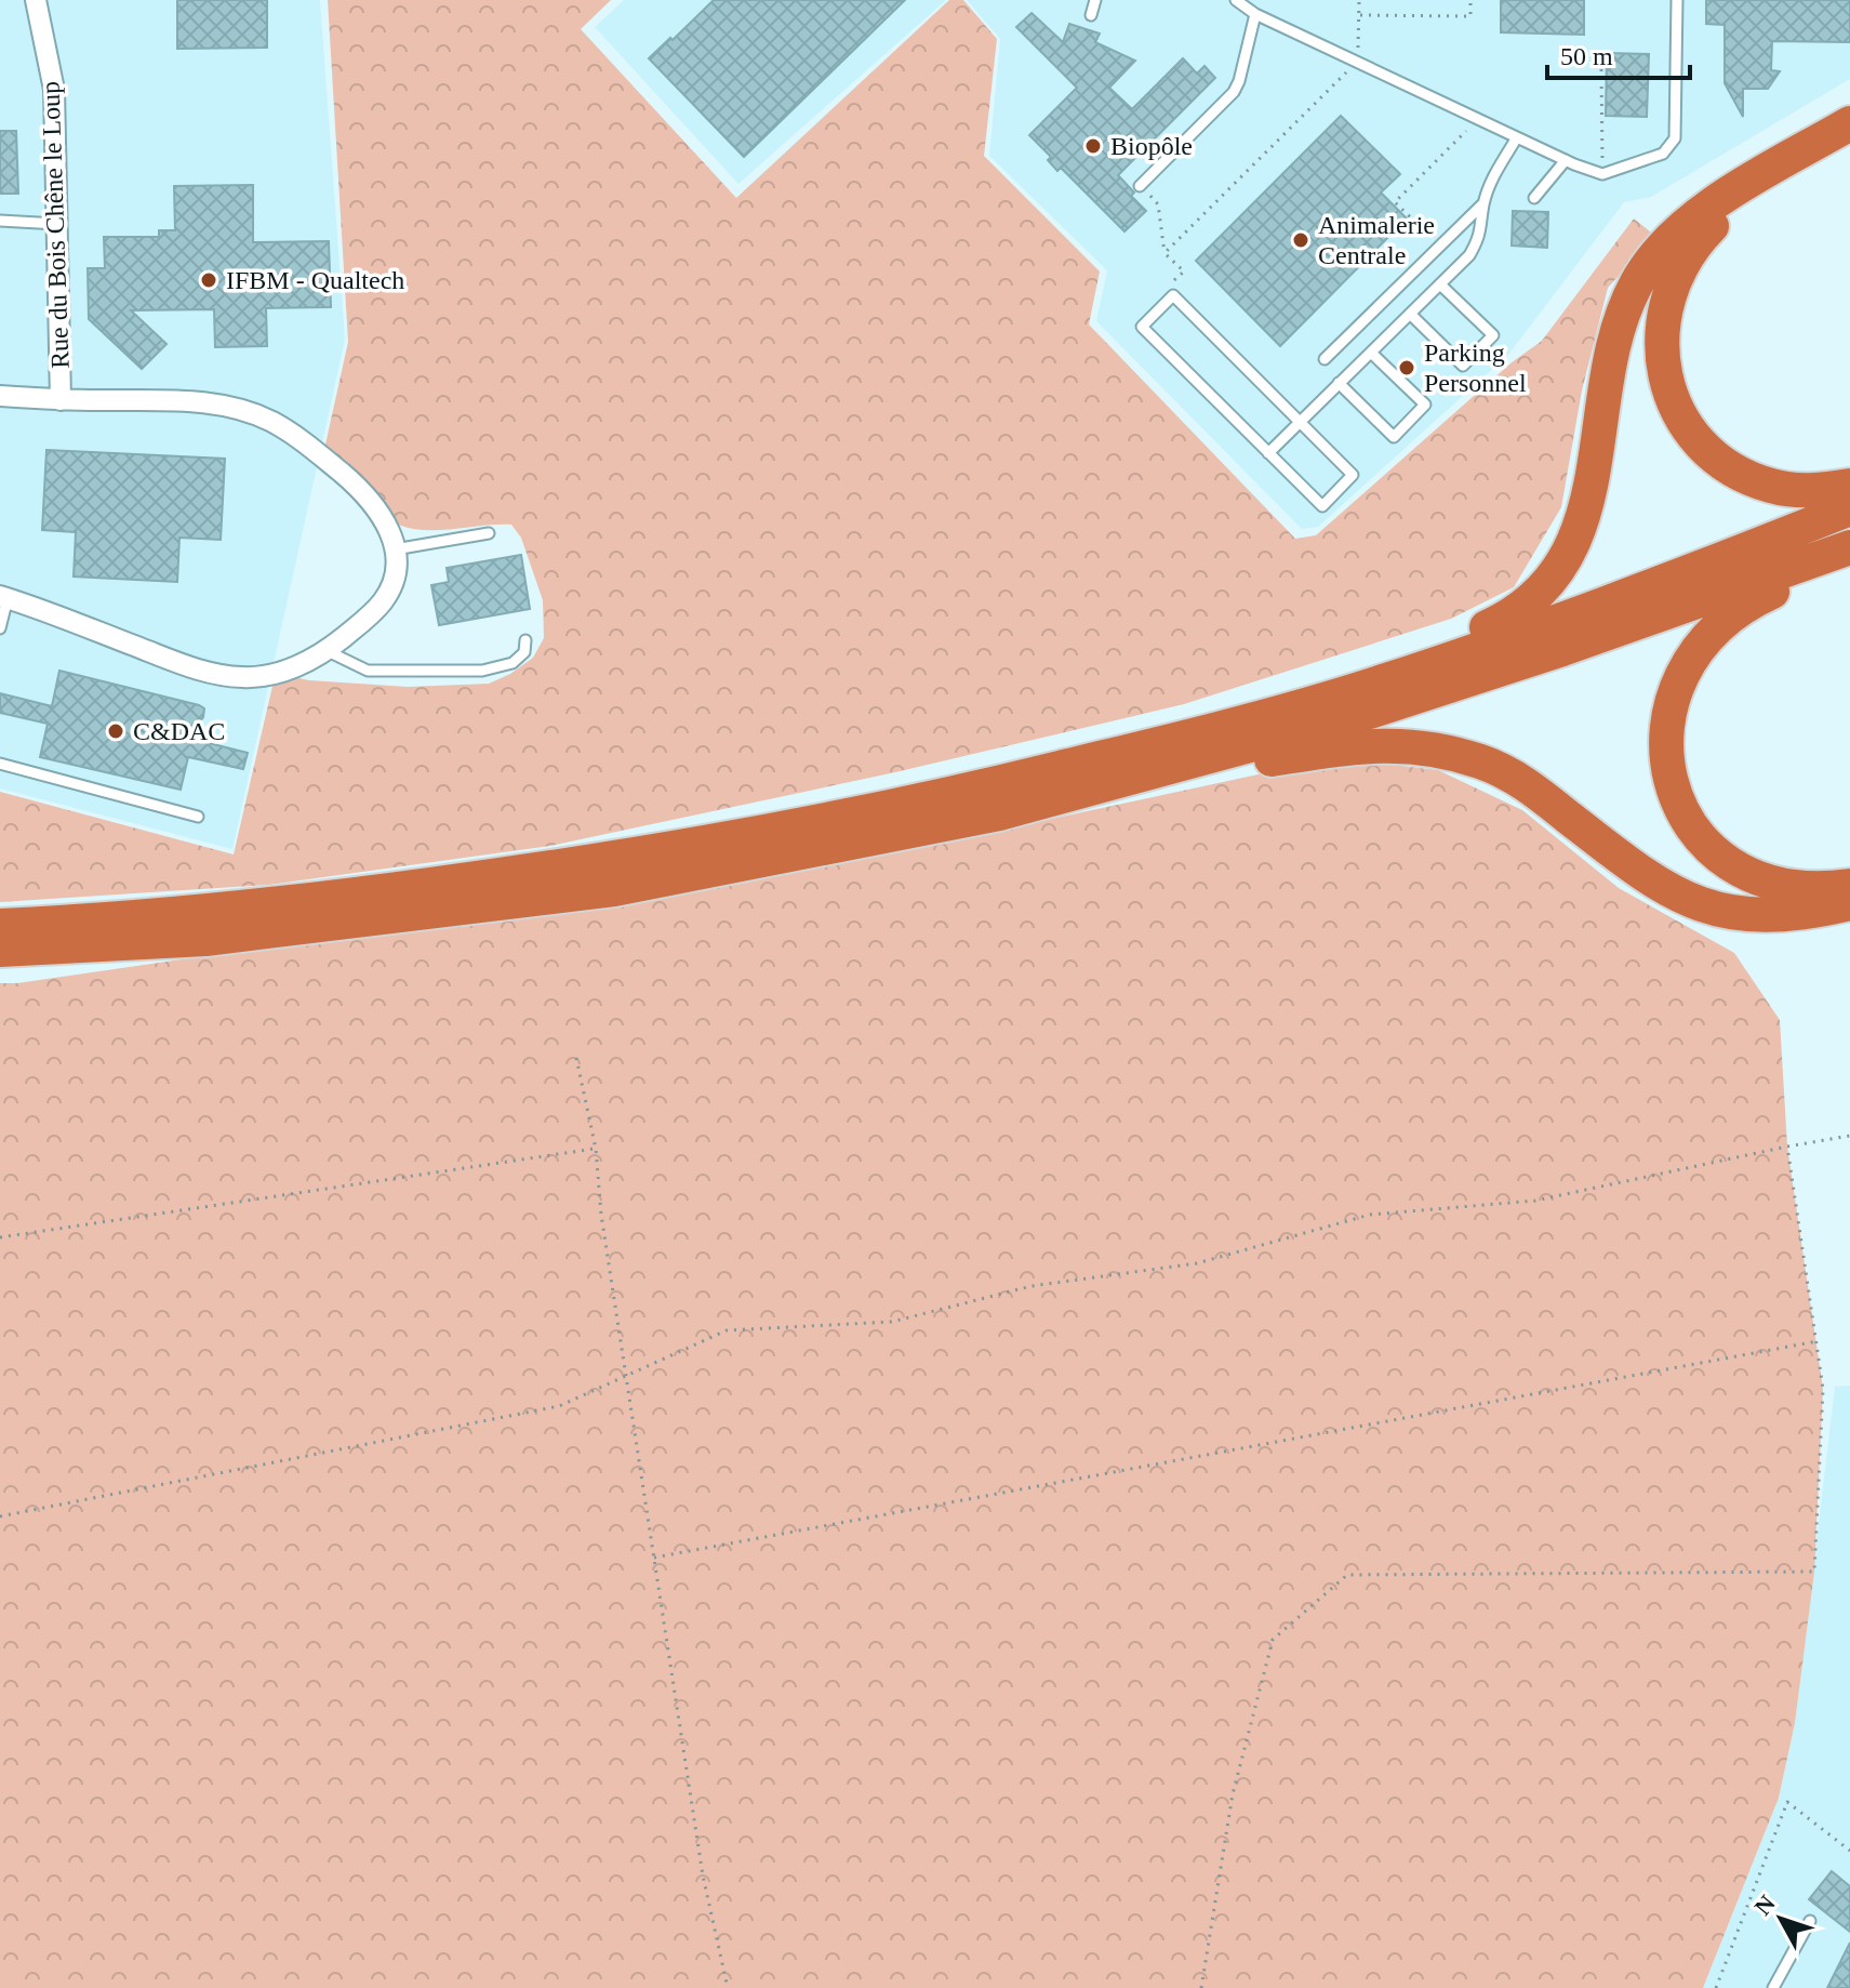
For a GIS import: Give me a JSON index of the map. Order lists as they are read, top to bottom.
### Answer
{
  "streets": {
    "street": ["Rue du Bois Chêne le Loup"]
  },
  "places": [
    "Biopôle",
    "Animalerie Centrale",
    "IFBM - Qualtech",
    "Parking Personnel",
    "C&DAC"
  ],
  "scale_bar": "50 m",
  "north": "top left"
}
